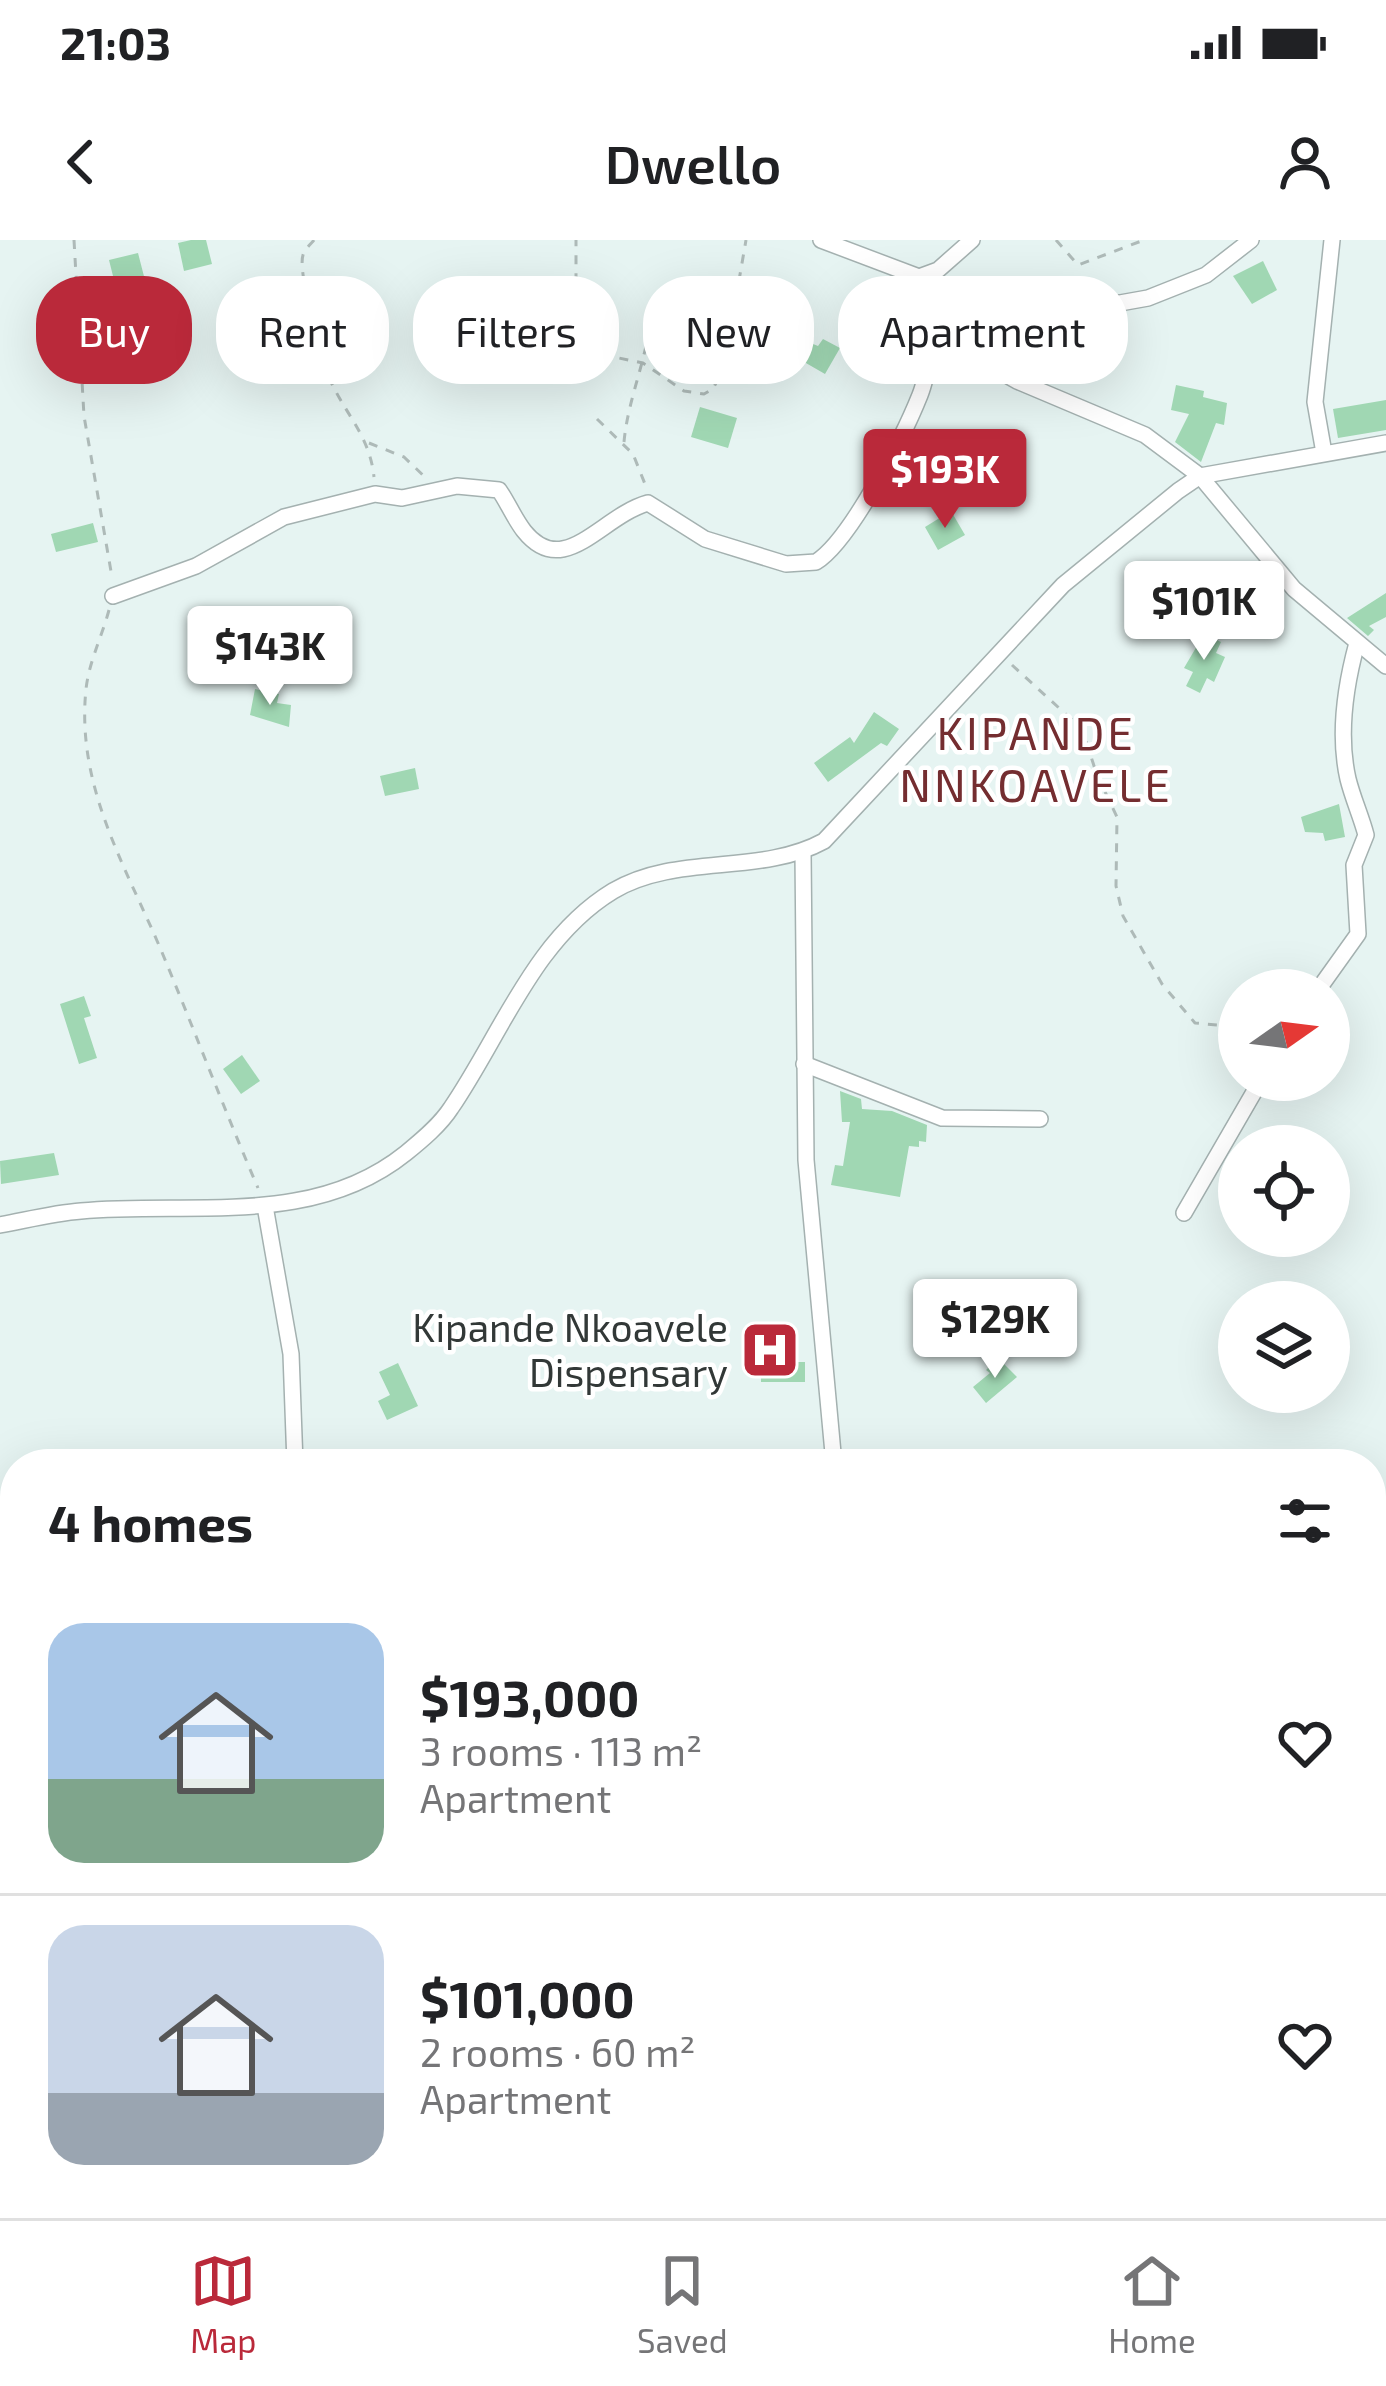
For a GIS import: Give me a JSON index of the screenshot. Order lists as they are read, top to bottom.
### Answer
{
  "districts": ["KIPANDE NNKOAVELE"],
  "places": {
    "hospital": ["Kipande Nkoavele Dispensary"]
  },
  "north": "right",
  "page": {
    "status": "21:03",
    "header": "Dwello",
    "chip": [
      "Buy",
      "Rent",
      "Filters",
      "New",
      "Apartment"
    ],
    "price": [
      "$193K",
      "$101K",
      "$143K",
      "$129K"
    ],
    "heading": "4 homes",
    "list": [
      {
        "name": "$193,000",
        "note": "3 rooms · 113 m² · Apartment"
      },
      {
        "name": "$101,000",
        "note": "2 rooms · 60 m² · Apartment"
      }
    ],
    "tabs": ["Map", "Saved", "Home"]
  }
}
